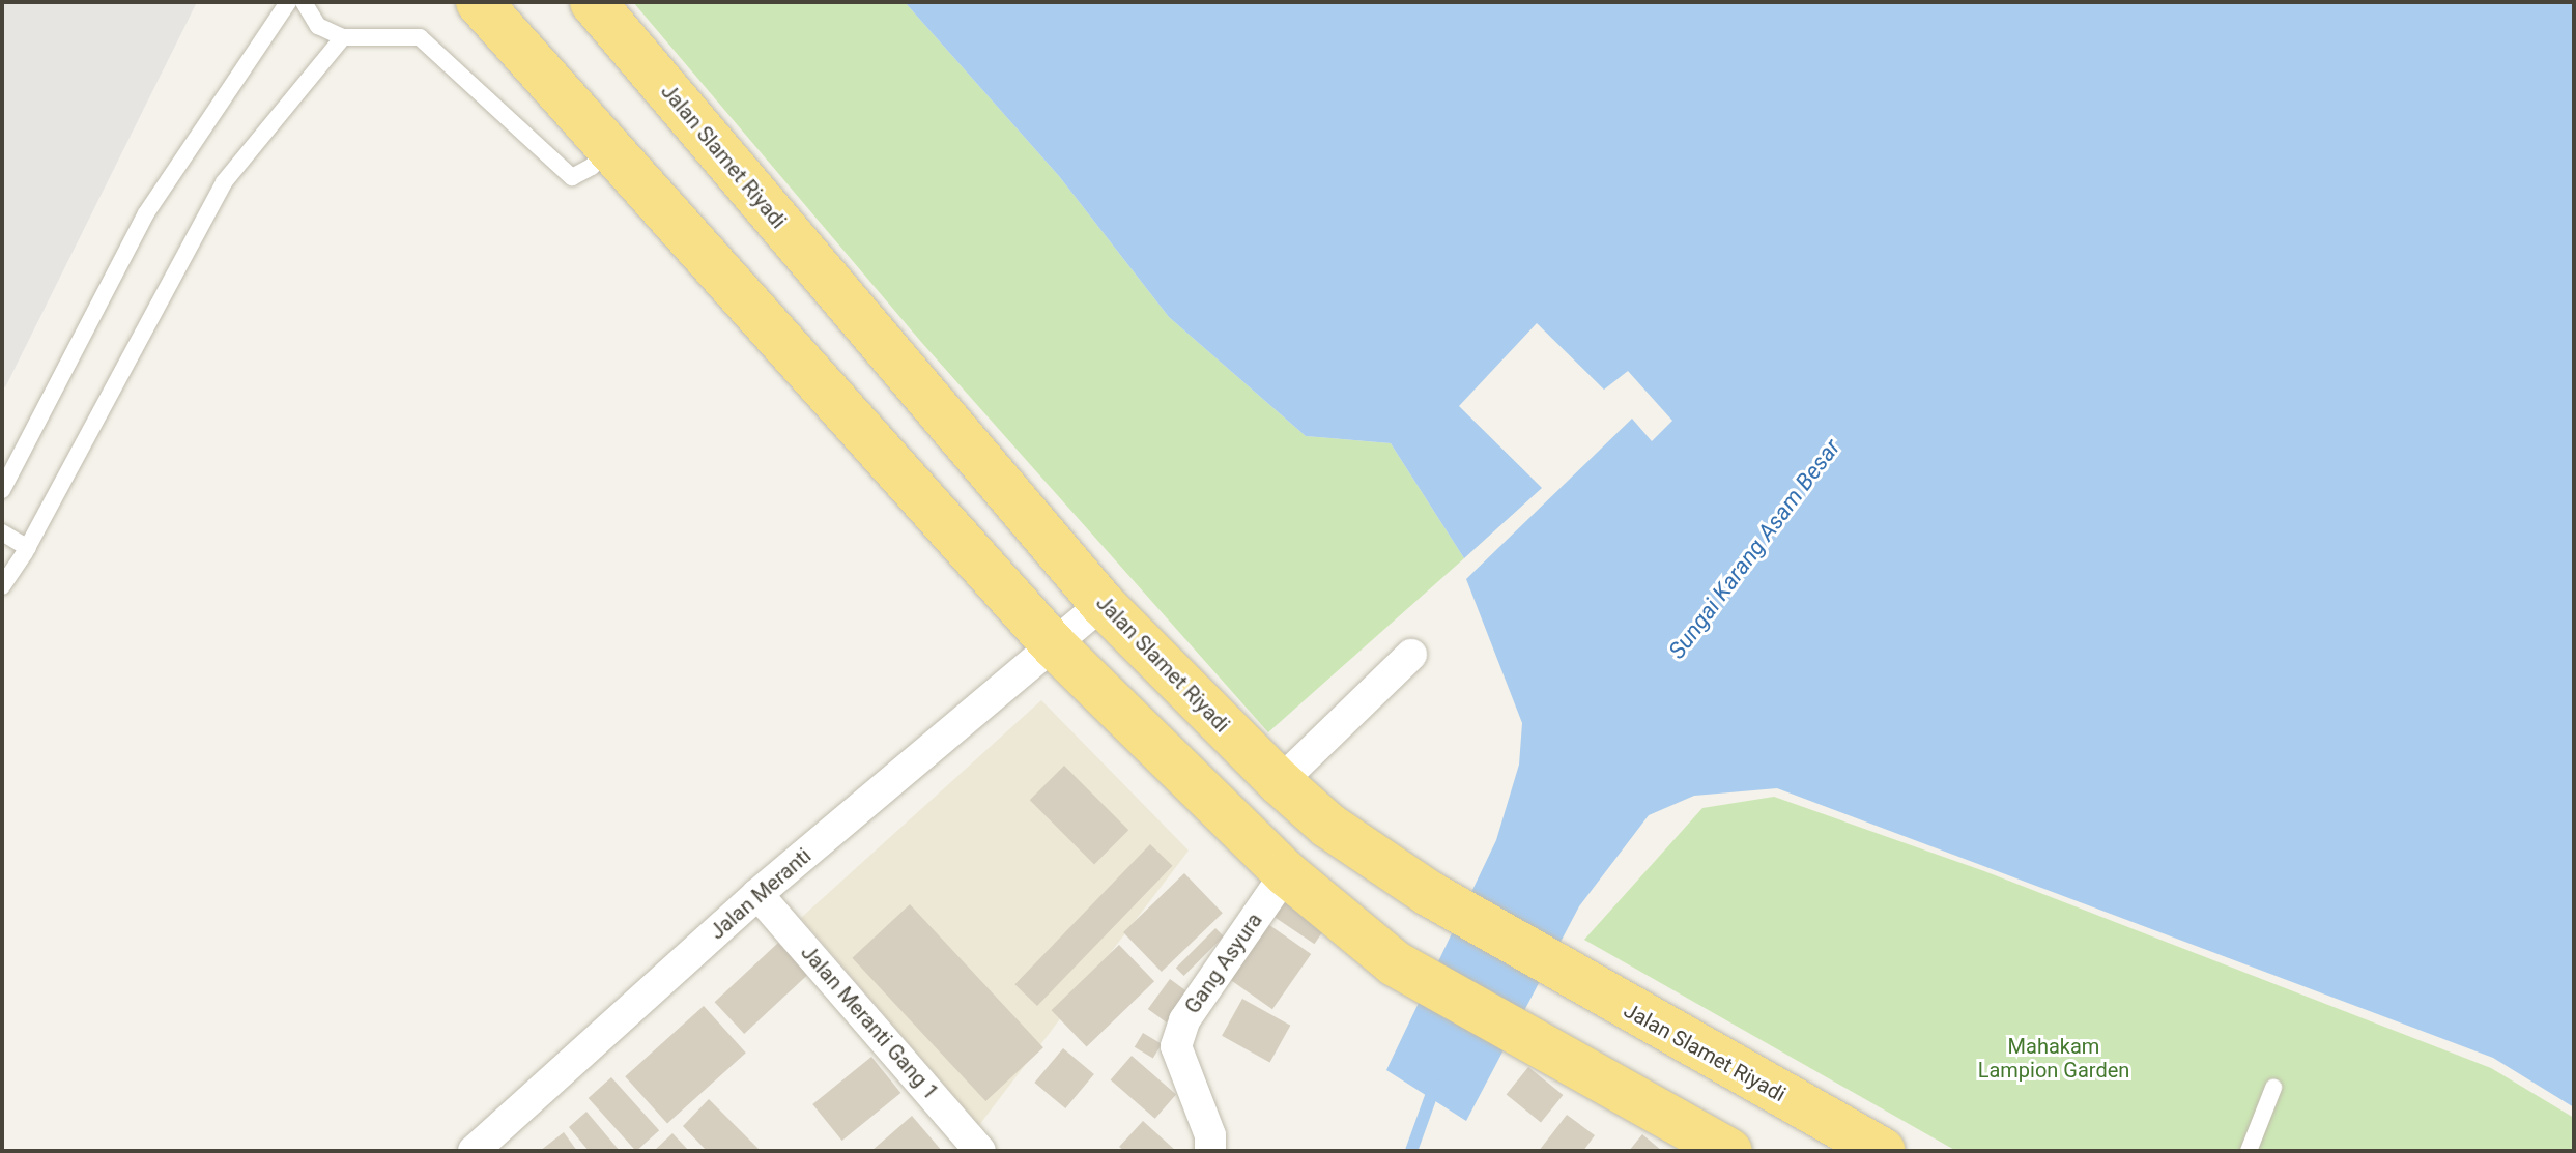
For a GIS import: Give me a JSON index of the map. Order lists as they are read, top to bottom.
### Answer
{
  "streets": {
    "highway": ["Jalan Slamet Riyadi"],
    "street": ["Jalan Meranti", "Gang Asyura", "Jalan Meranti Gang 1"]
  },
  "crossings": [
    ["Jalan Slamet Riyadi", "Jalan Meranti"],
    ["Jalan Meranti", "Jalan Meranti Gang 1"]
  ],
  "water": ["Sungai Karang Asam Besar"],
  "parks": ["Mahakam Lampion Garden"]
}
